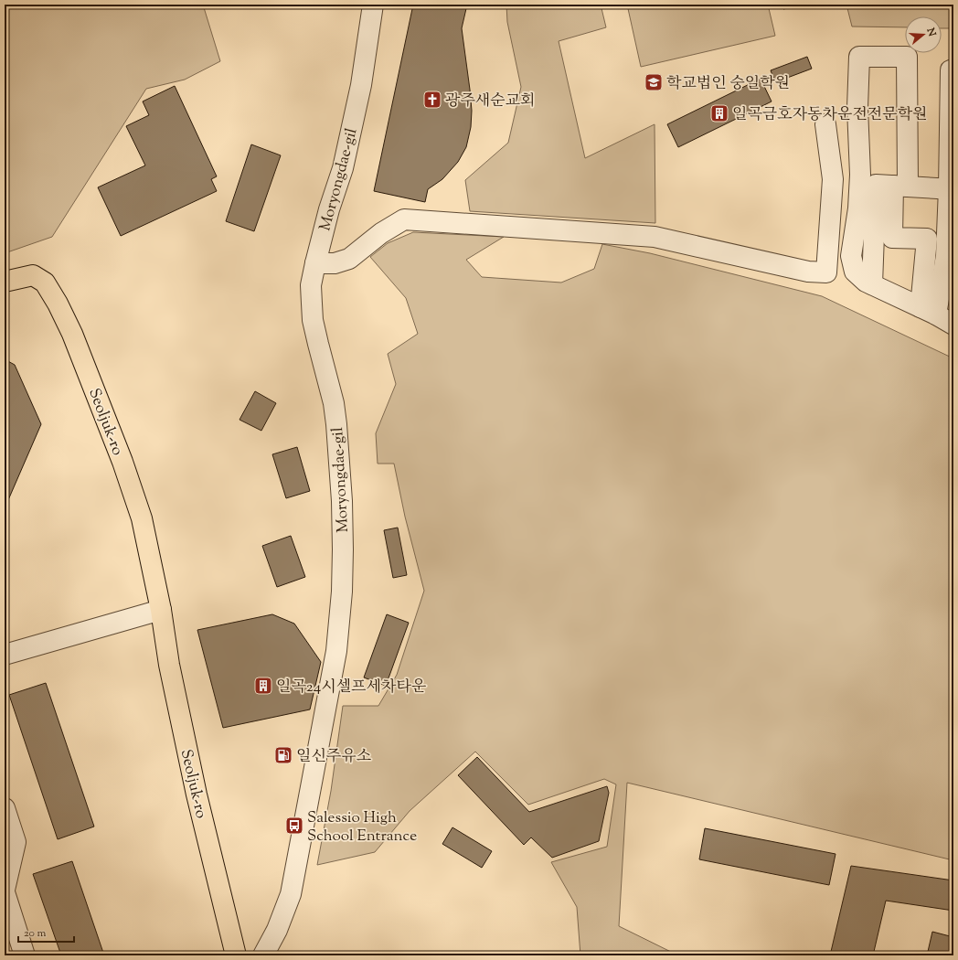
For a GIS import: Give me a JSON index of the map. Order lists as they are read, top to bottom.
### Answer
{
  "streets": {
    "main road": ["Seoljuk-ro"],
    "street": ["Moryongdae-gil"]
  },
  "places": {
    "school or university": ["학교법인 숭일학원"],
    "church": ["광주새순교회"],
    "building": ["일곡금호자동차운전전문학원", "일곡24시셀프세차타운"],
    "fuel station": ["일신주유소"],
    "bus stop": ["Salessio High School Entrance"]
  },
  "scale_bar": "20 m",
  "north": "right"
}
